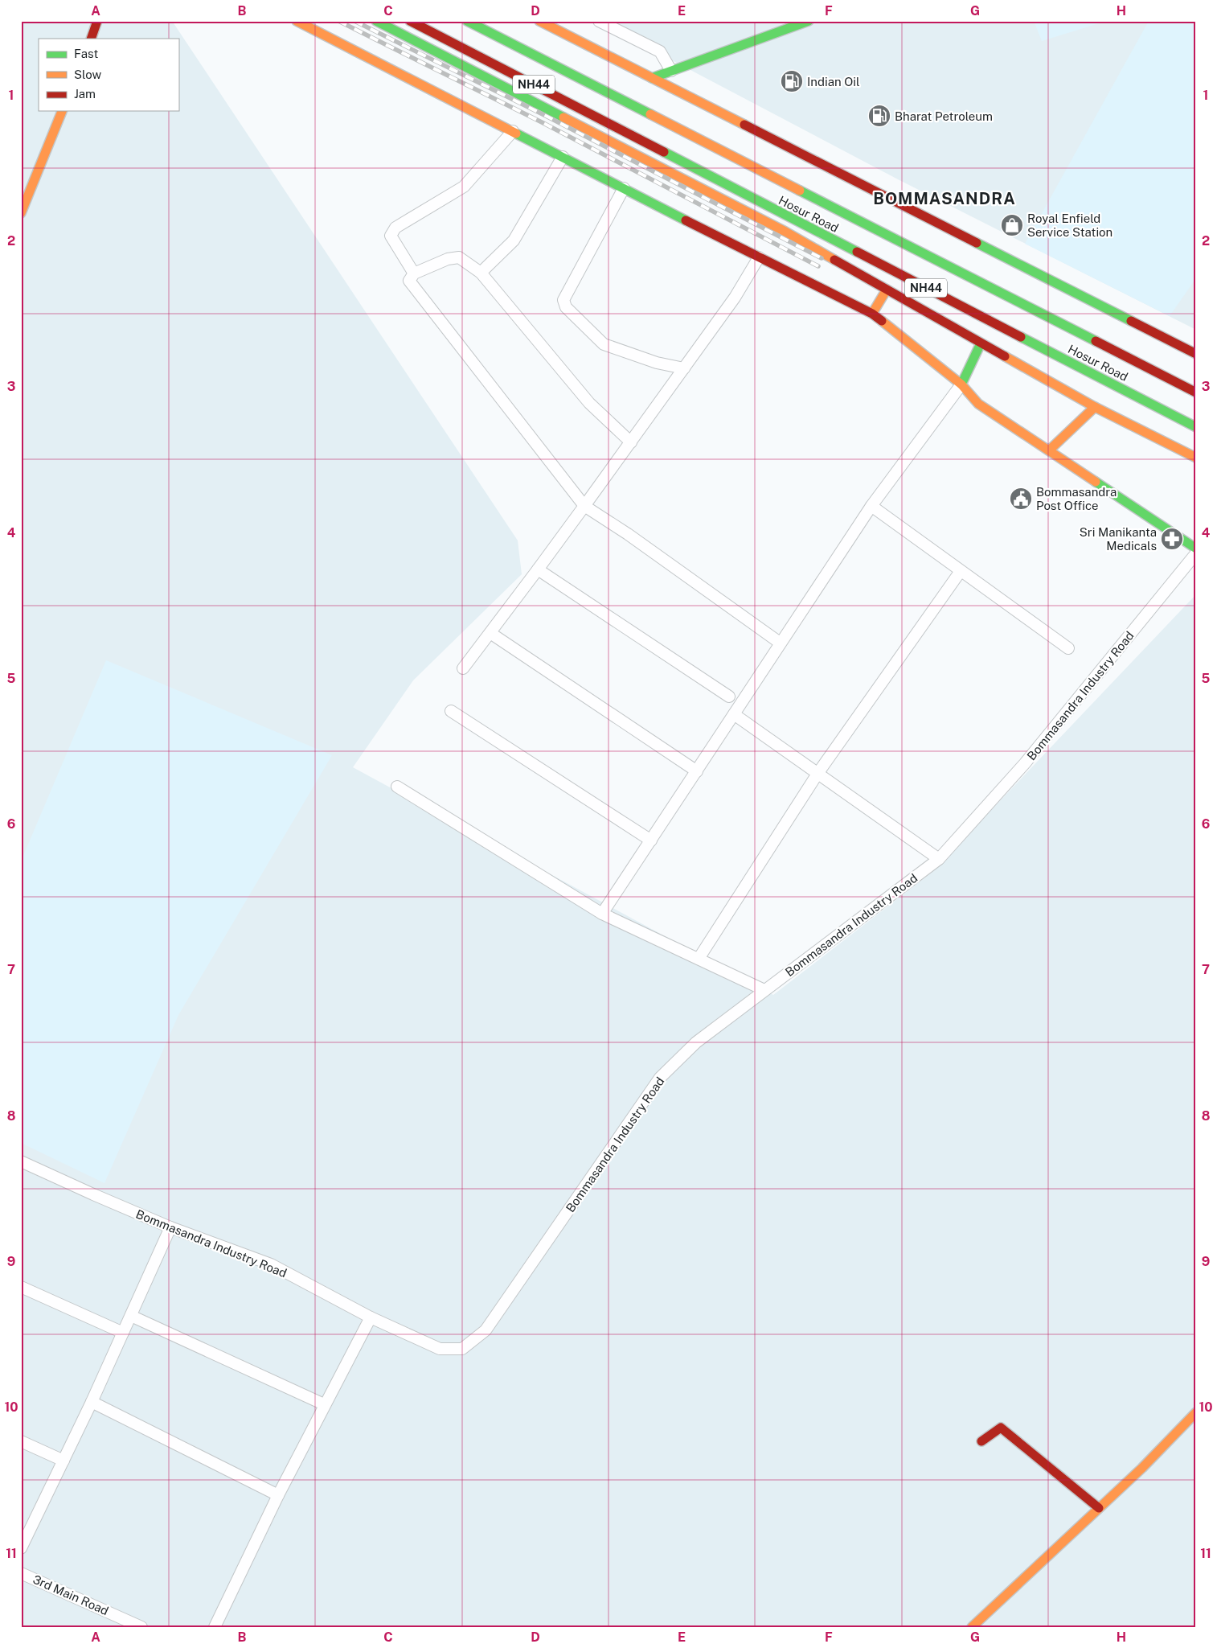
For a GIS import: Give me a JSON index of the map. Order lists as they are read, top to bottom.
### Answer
{
  "streets": {
    "main road": ["NH44", "Hosur Road"],
    "street": ["Bommasandra Industry Road", "3rd Main Road"]
  },
  "districts": ["BOMMASANDRA"],
  "places": {
    "fuel station": ["Indian Oil", "Bharat Petroleum"],
    "shop": ["Royal Enfield Service Station"],
    "public building": ["Bommasandra Post Office"],
    "pharmacy": ["Sri Manikanta Medicals"]
  },
  "legend": ["Fast", "Slow", "Jam"],
  "grid": {
    "columns": [
      "A",
      "B",
      "C",
      "D",
      "E",
      "F",
      "G",
      "H"
    ],
    "rows": [
      "1",
      "2",
      "3",
      "4",
      "5",
      "6",
      "7",
      "8",
      "9",
      "10",
      "11"
    ]
  }
}
